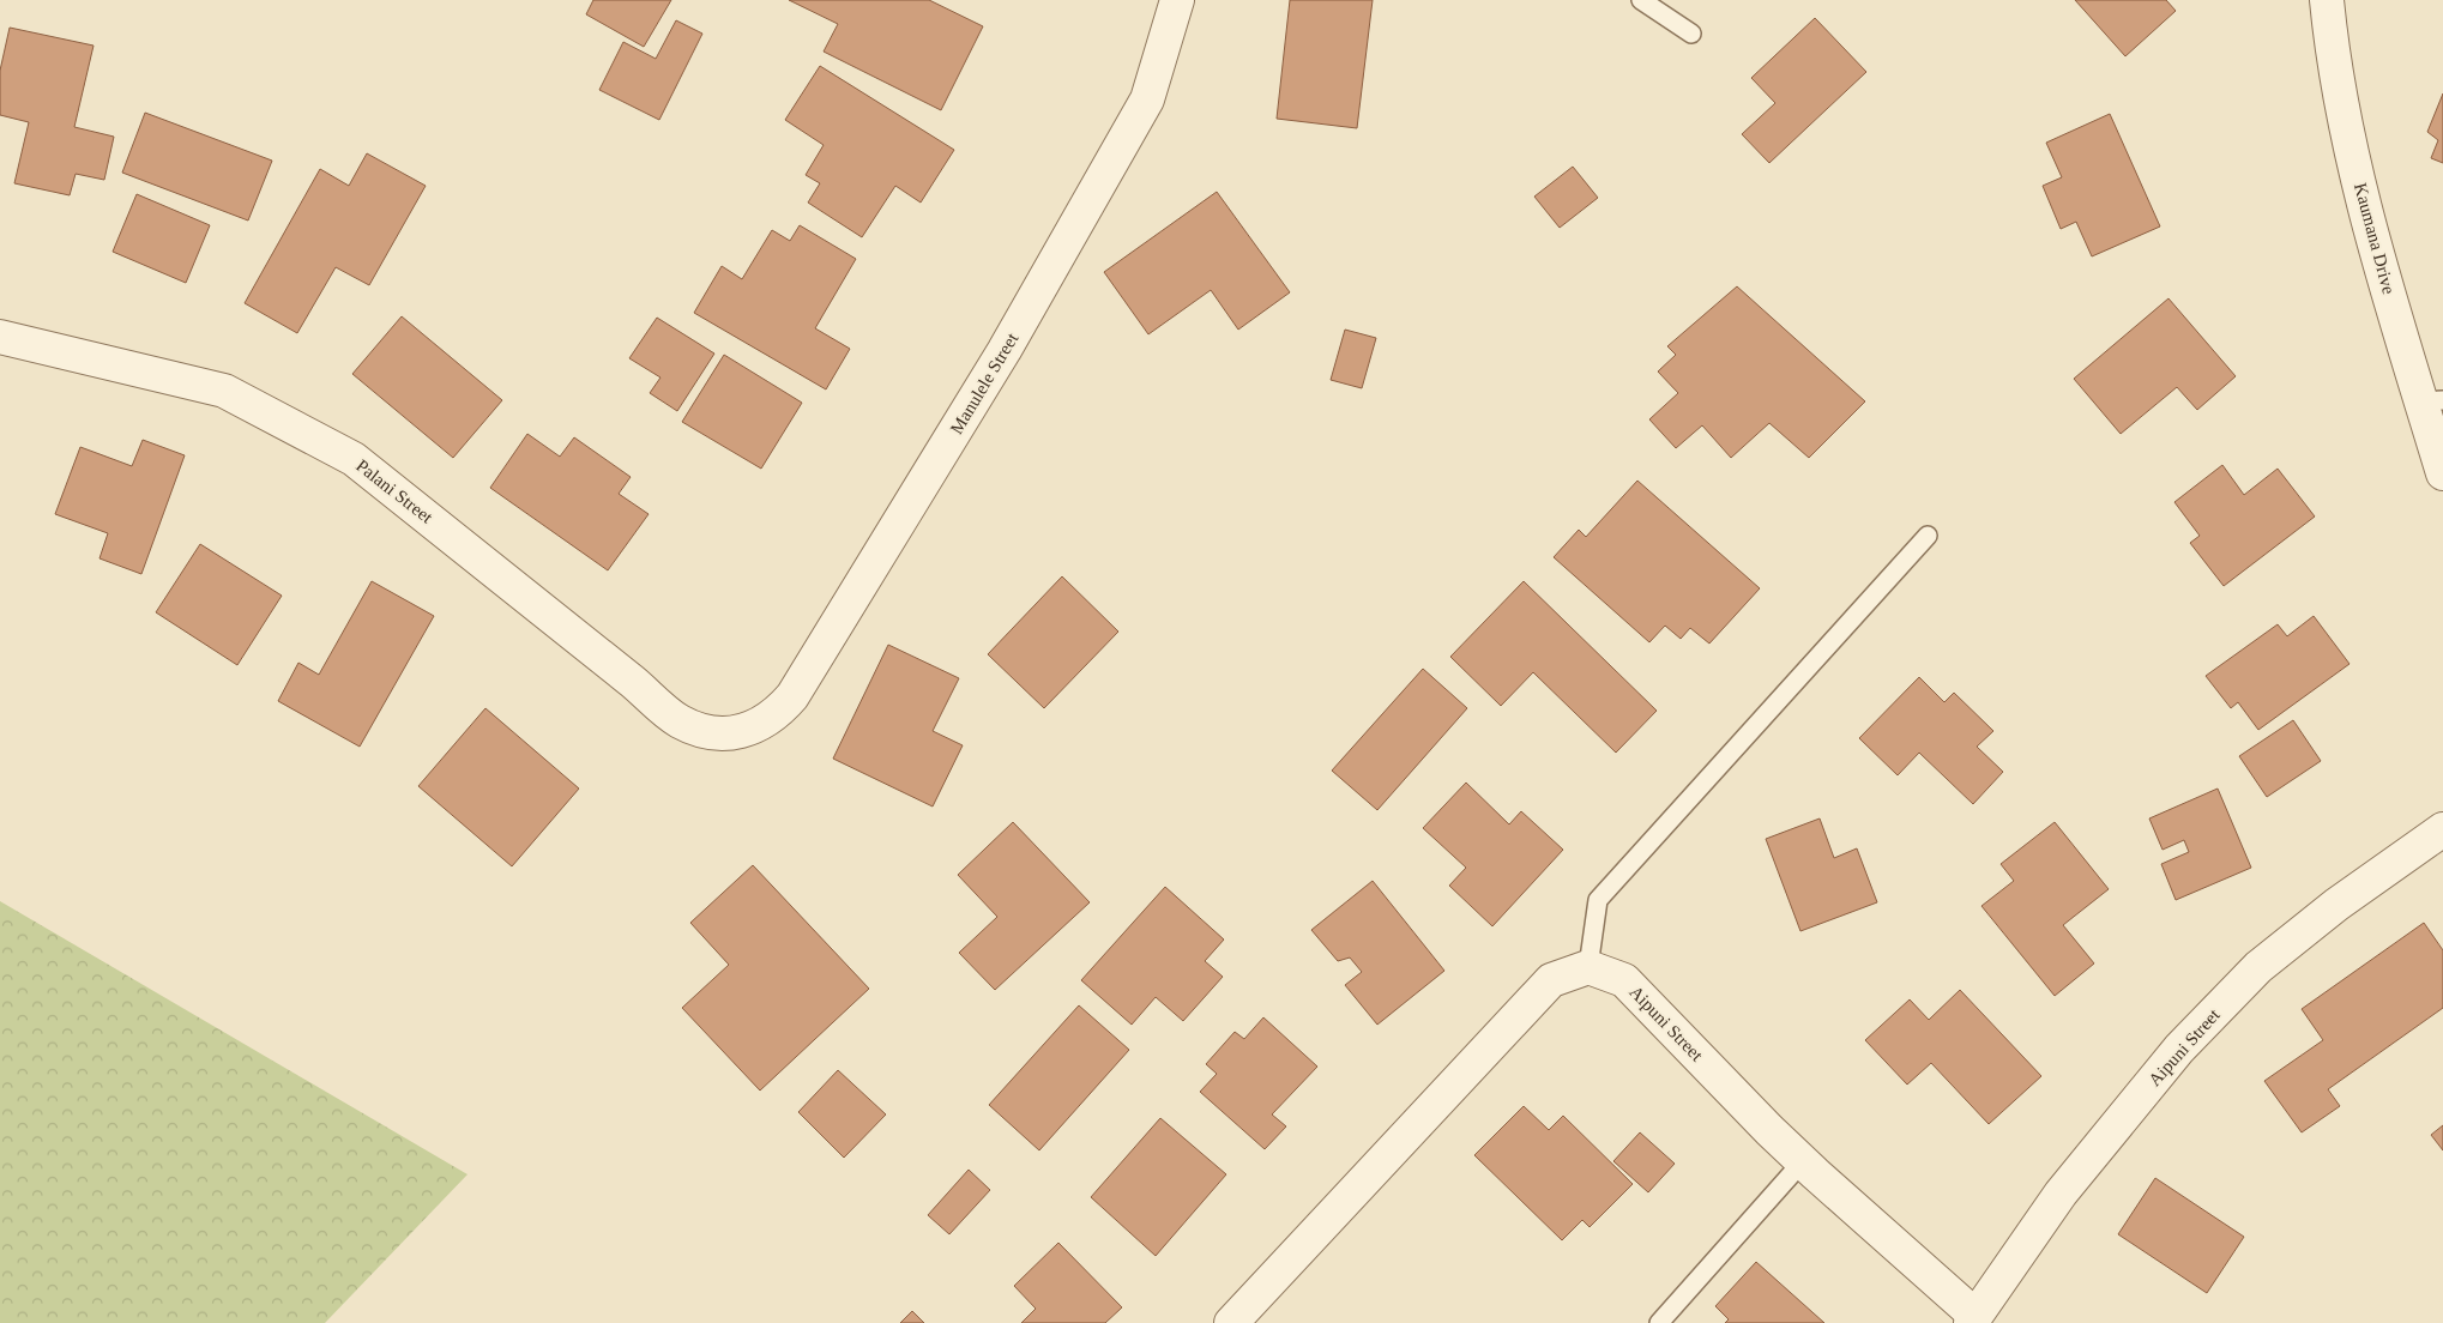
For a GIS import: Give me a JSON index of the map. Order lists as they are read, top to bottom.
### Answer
{
  "streets": {
    "street": [
      "Kaumana Drive",
      "Manulele Street",
      "Palani Street",
      "Aipuni Street"
    ]
  },
  "crossings": [
    ["Manulele Street", "Palani Street"]
  ]
}
